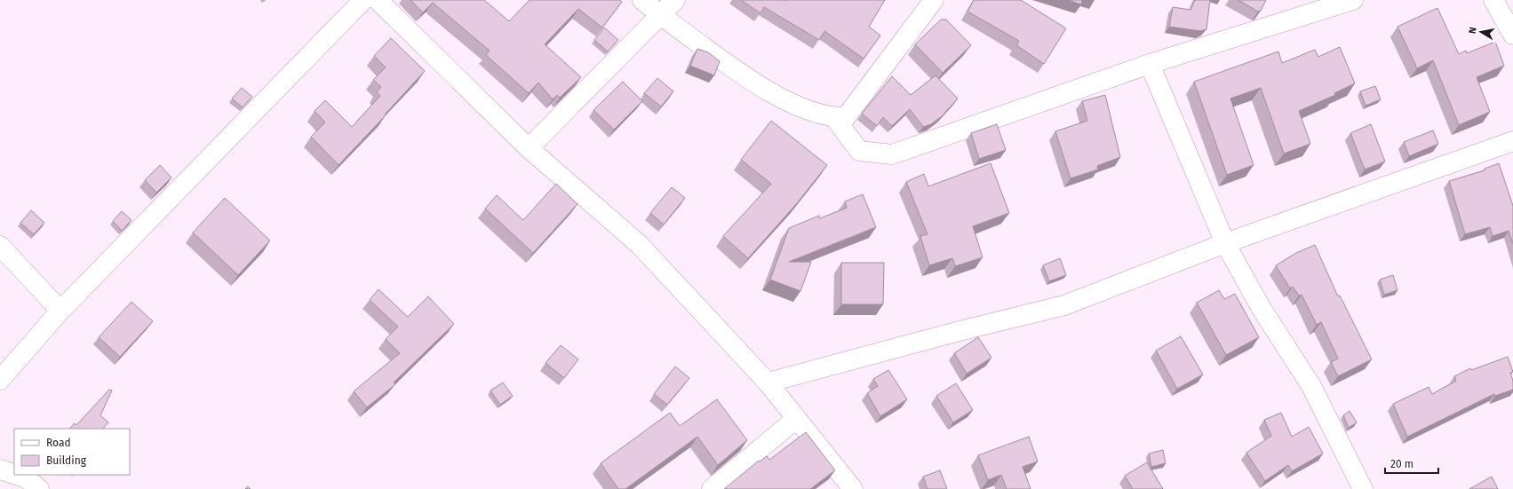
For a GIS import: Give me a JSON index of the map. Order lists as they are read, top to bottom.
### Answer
{
  "legend": ["Road", "Building"],
  "scale_bar": "20 m",
  "north": "left"
}
